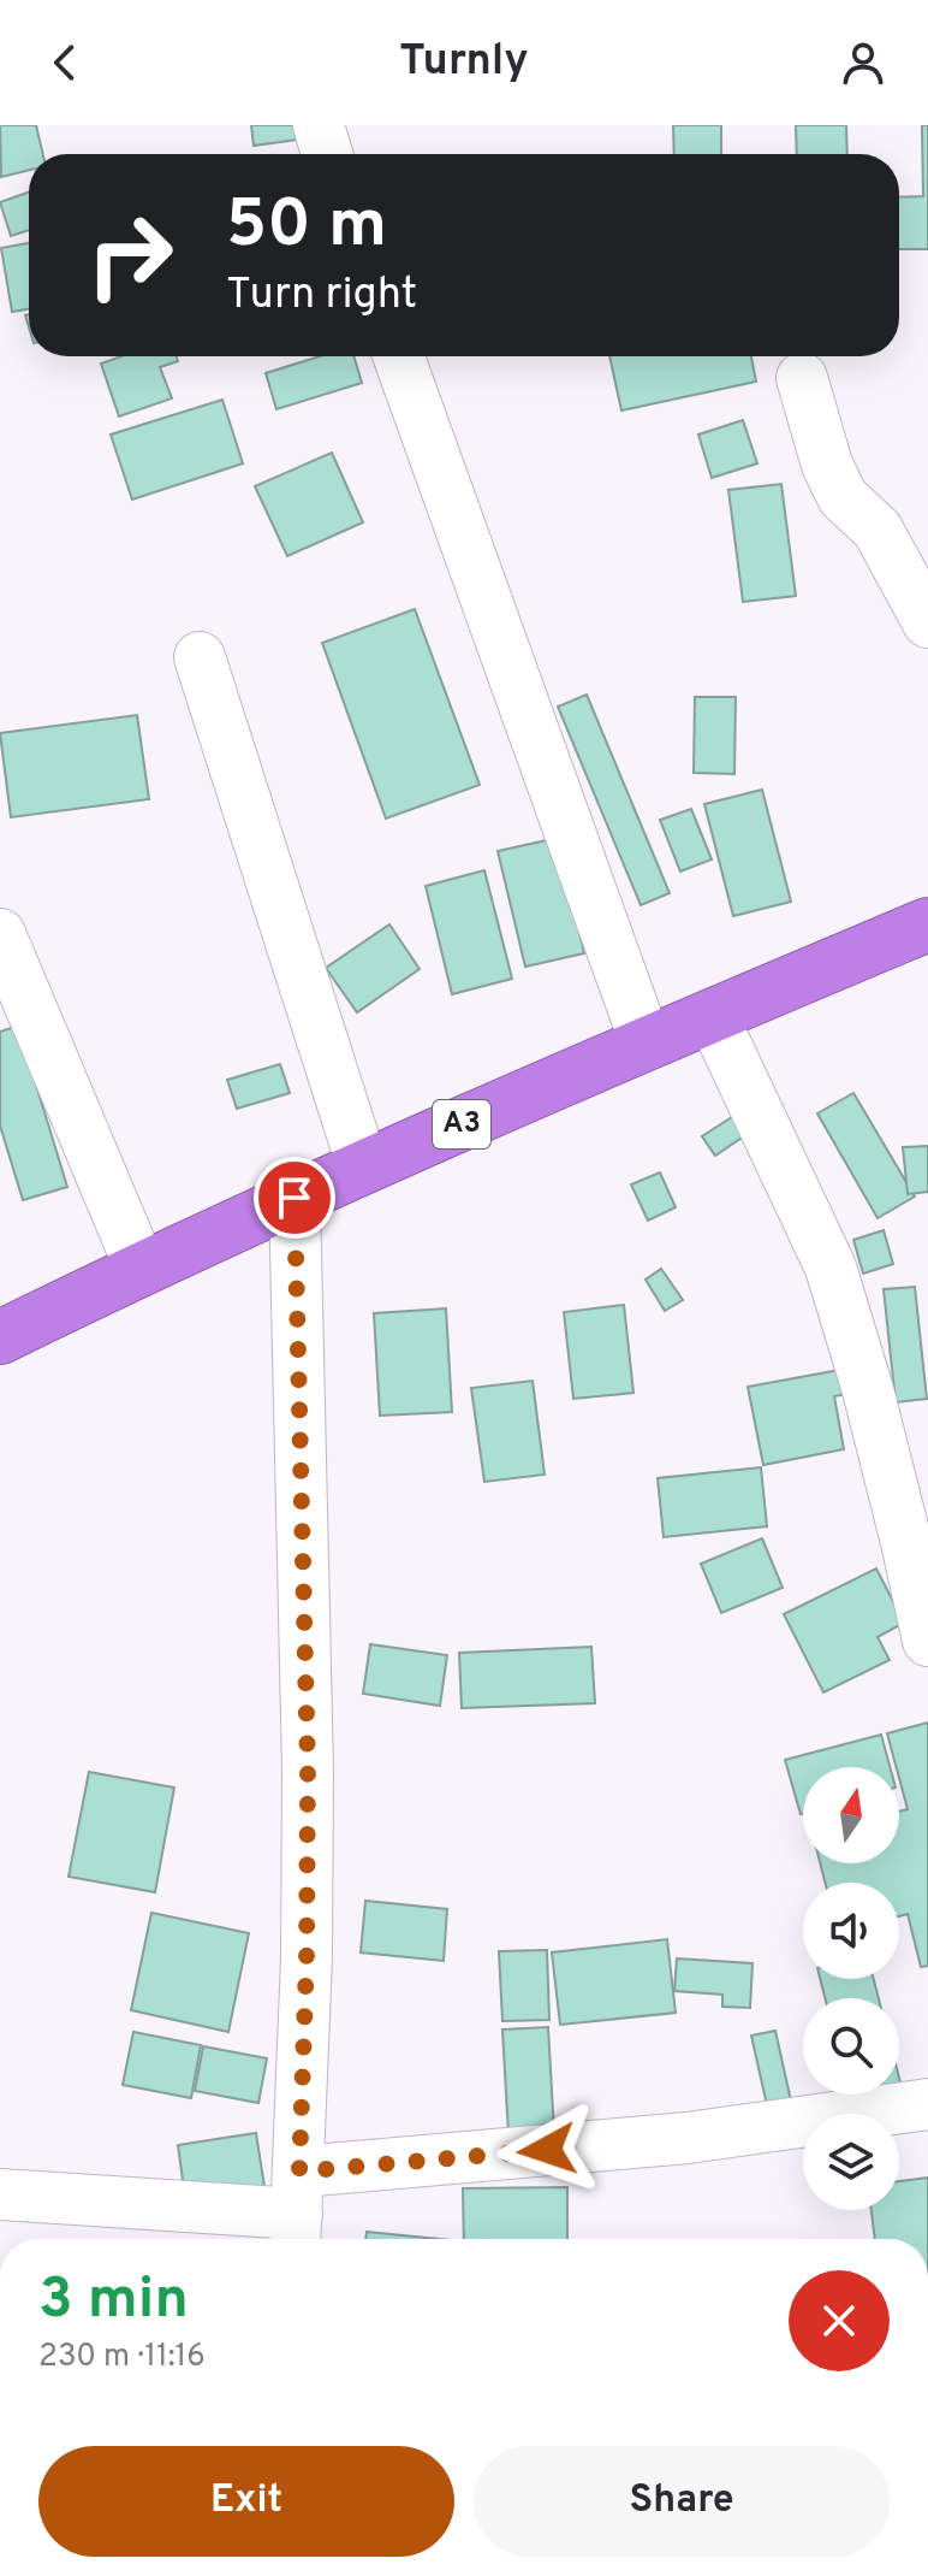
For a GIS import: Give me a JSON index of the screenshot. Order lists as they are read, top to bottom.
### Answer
{
  "streets": {
    "highway": ["A3"]
  },
  "north": "top",
  "page": {
    "header": "Turnly",
    "turn": ["50 m", "Turn right"],
    "heading": ["3 min", "230 m · 11:16"],
    "buttons": ["Exit", "Share"]
  }
}
